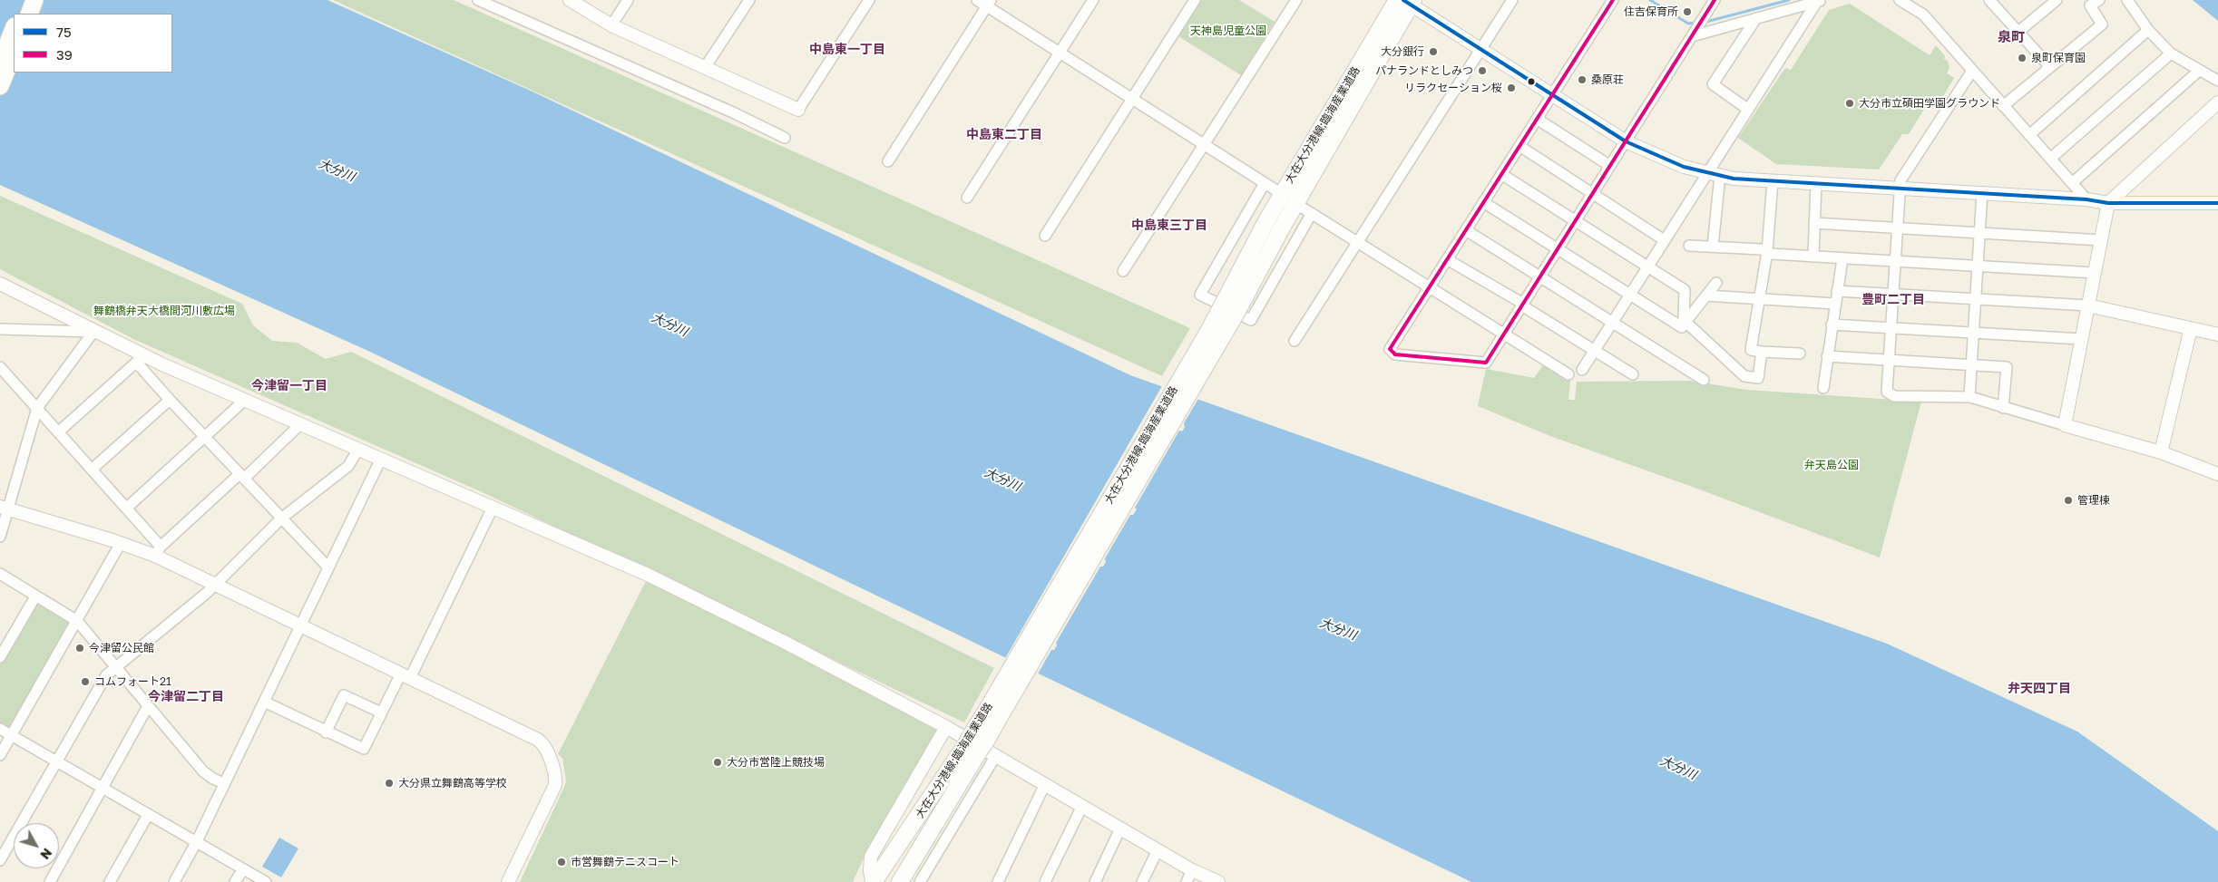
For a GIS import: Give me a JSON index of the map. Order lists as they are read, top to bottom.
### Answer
{
  "streets": {
    "main road": ["大在大分港線;臨海産業道路"]
  },
  "districts": [
    "泉町",
    "中島東一丁目",
    "中島東二丁目",
    "中島東三丁目",
    "豊町二丁目",
    "今津留一丁目",
    "弁天四丁目",
    "今津留二丁目"
  ],
  "water": ["大分川"],
  "parks": ["天神島児童公園", "舞鶴橋弁天大橋間河川敷広場", "弁天島公園"],
  "places": [
    "住吉保育所",
    "大分銀行",
    "泉町保育園",
    "パナランドとしみつ",
    "桑原荘",
    "リラクセーション桜",
    "大分市立碩田学園グラウンド",
    "管理棟",
    "今津留公民館",
    "コムフォート21",
    "大分市営陸上競技場",
    "大分県立舞鶴高等学校",
    "市営舞鶴テニスコート"
  ],
  "lines": ["transit line 75", "transit line 39"],
  "legend": ["75", "39"],
  "north": "bottom right"
}
